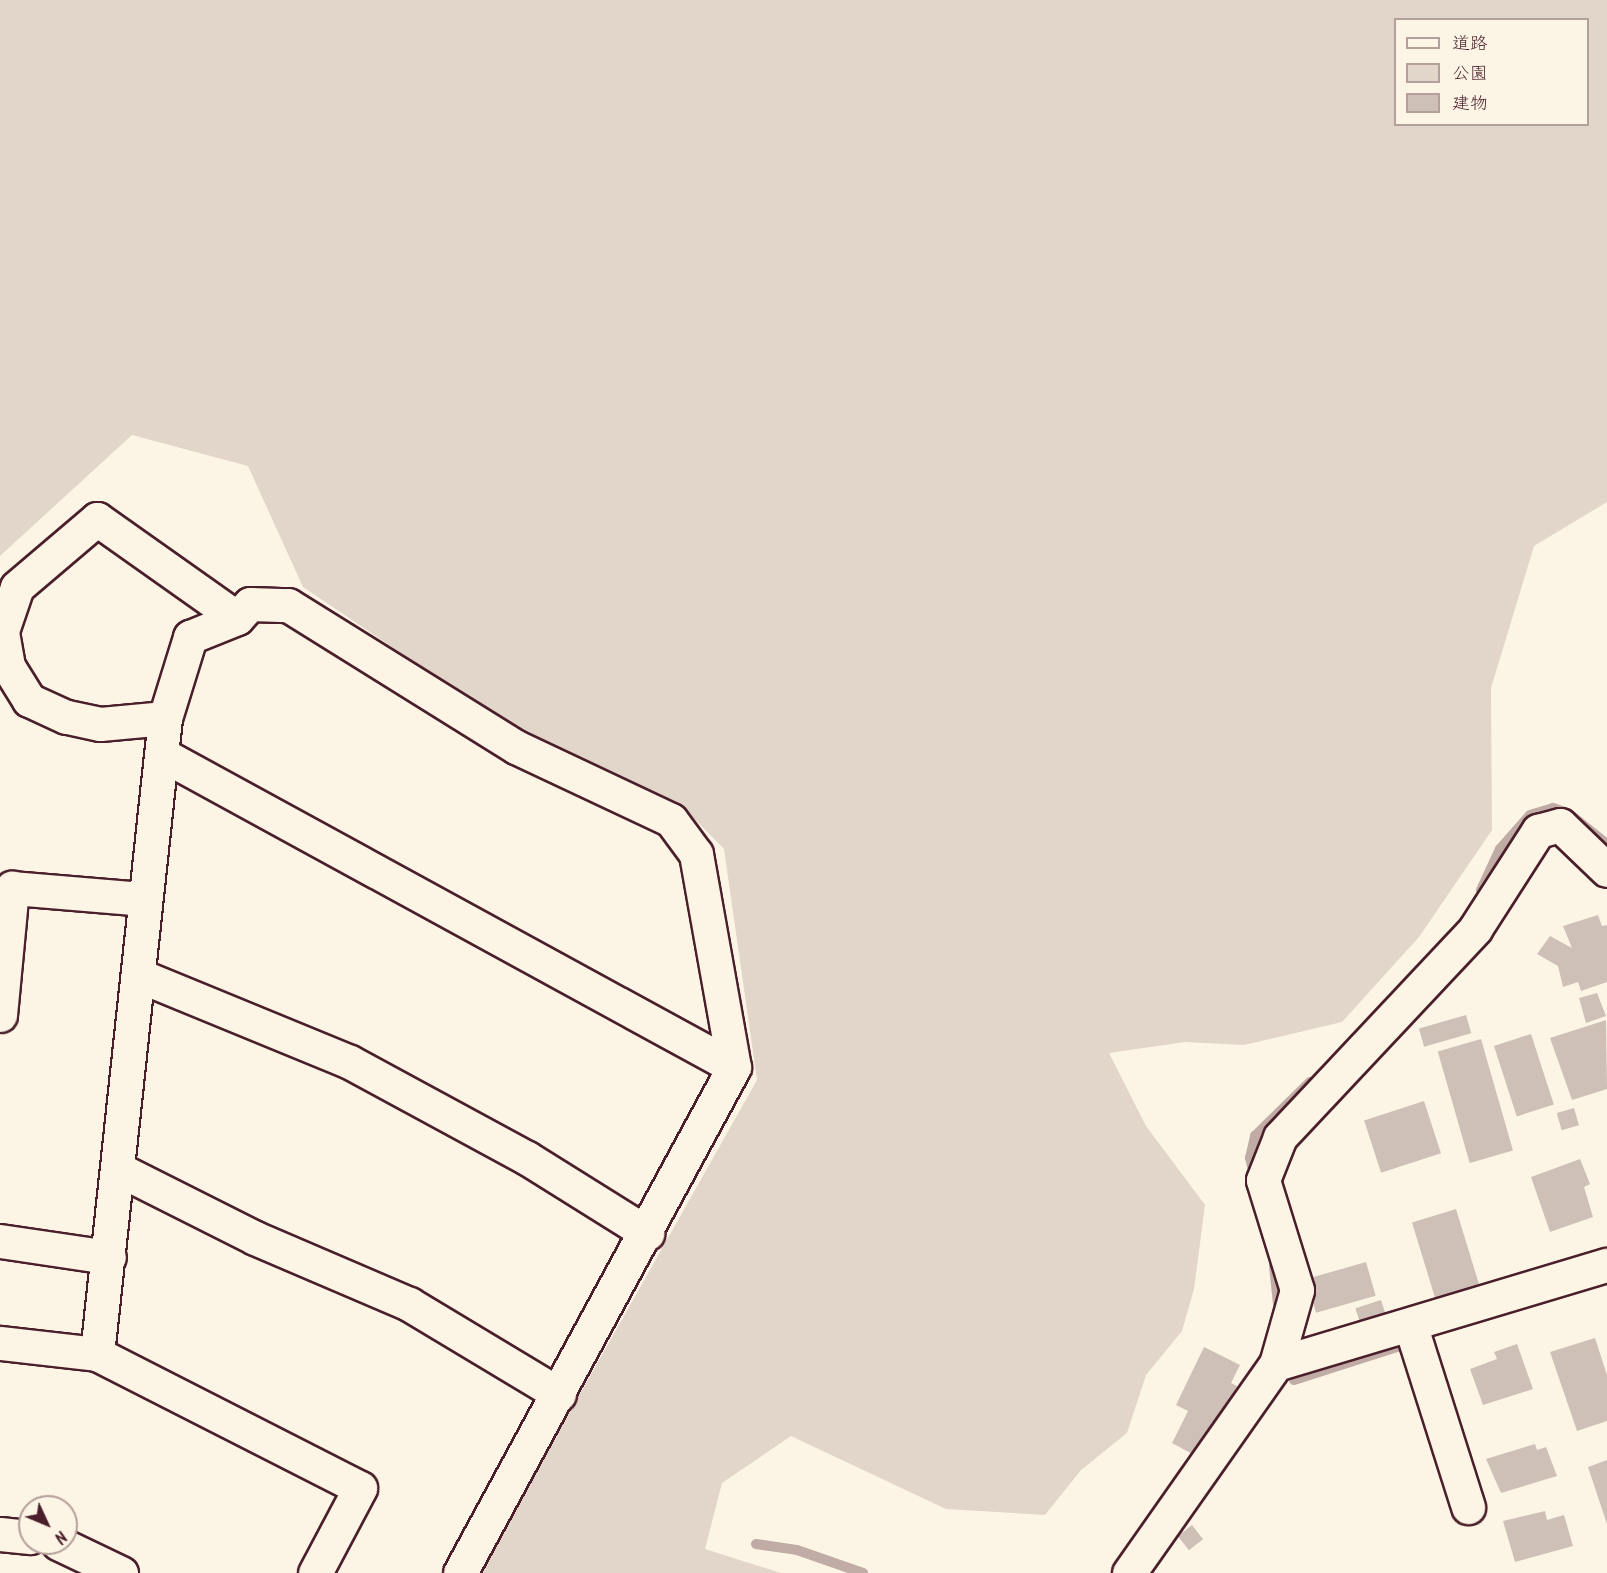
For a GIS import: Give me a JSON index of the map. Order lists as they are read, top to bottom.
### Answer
{
  "legend": ["道路", "公園", "建物"],
  "north": "bottom right"
}
